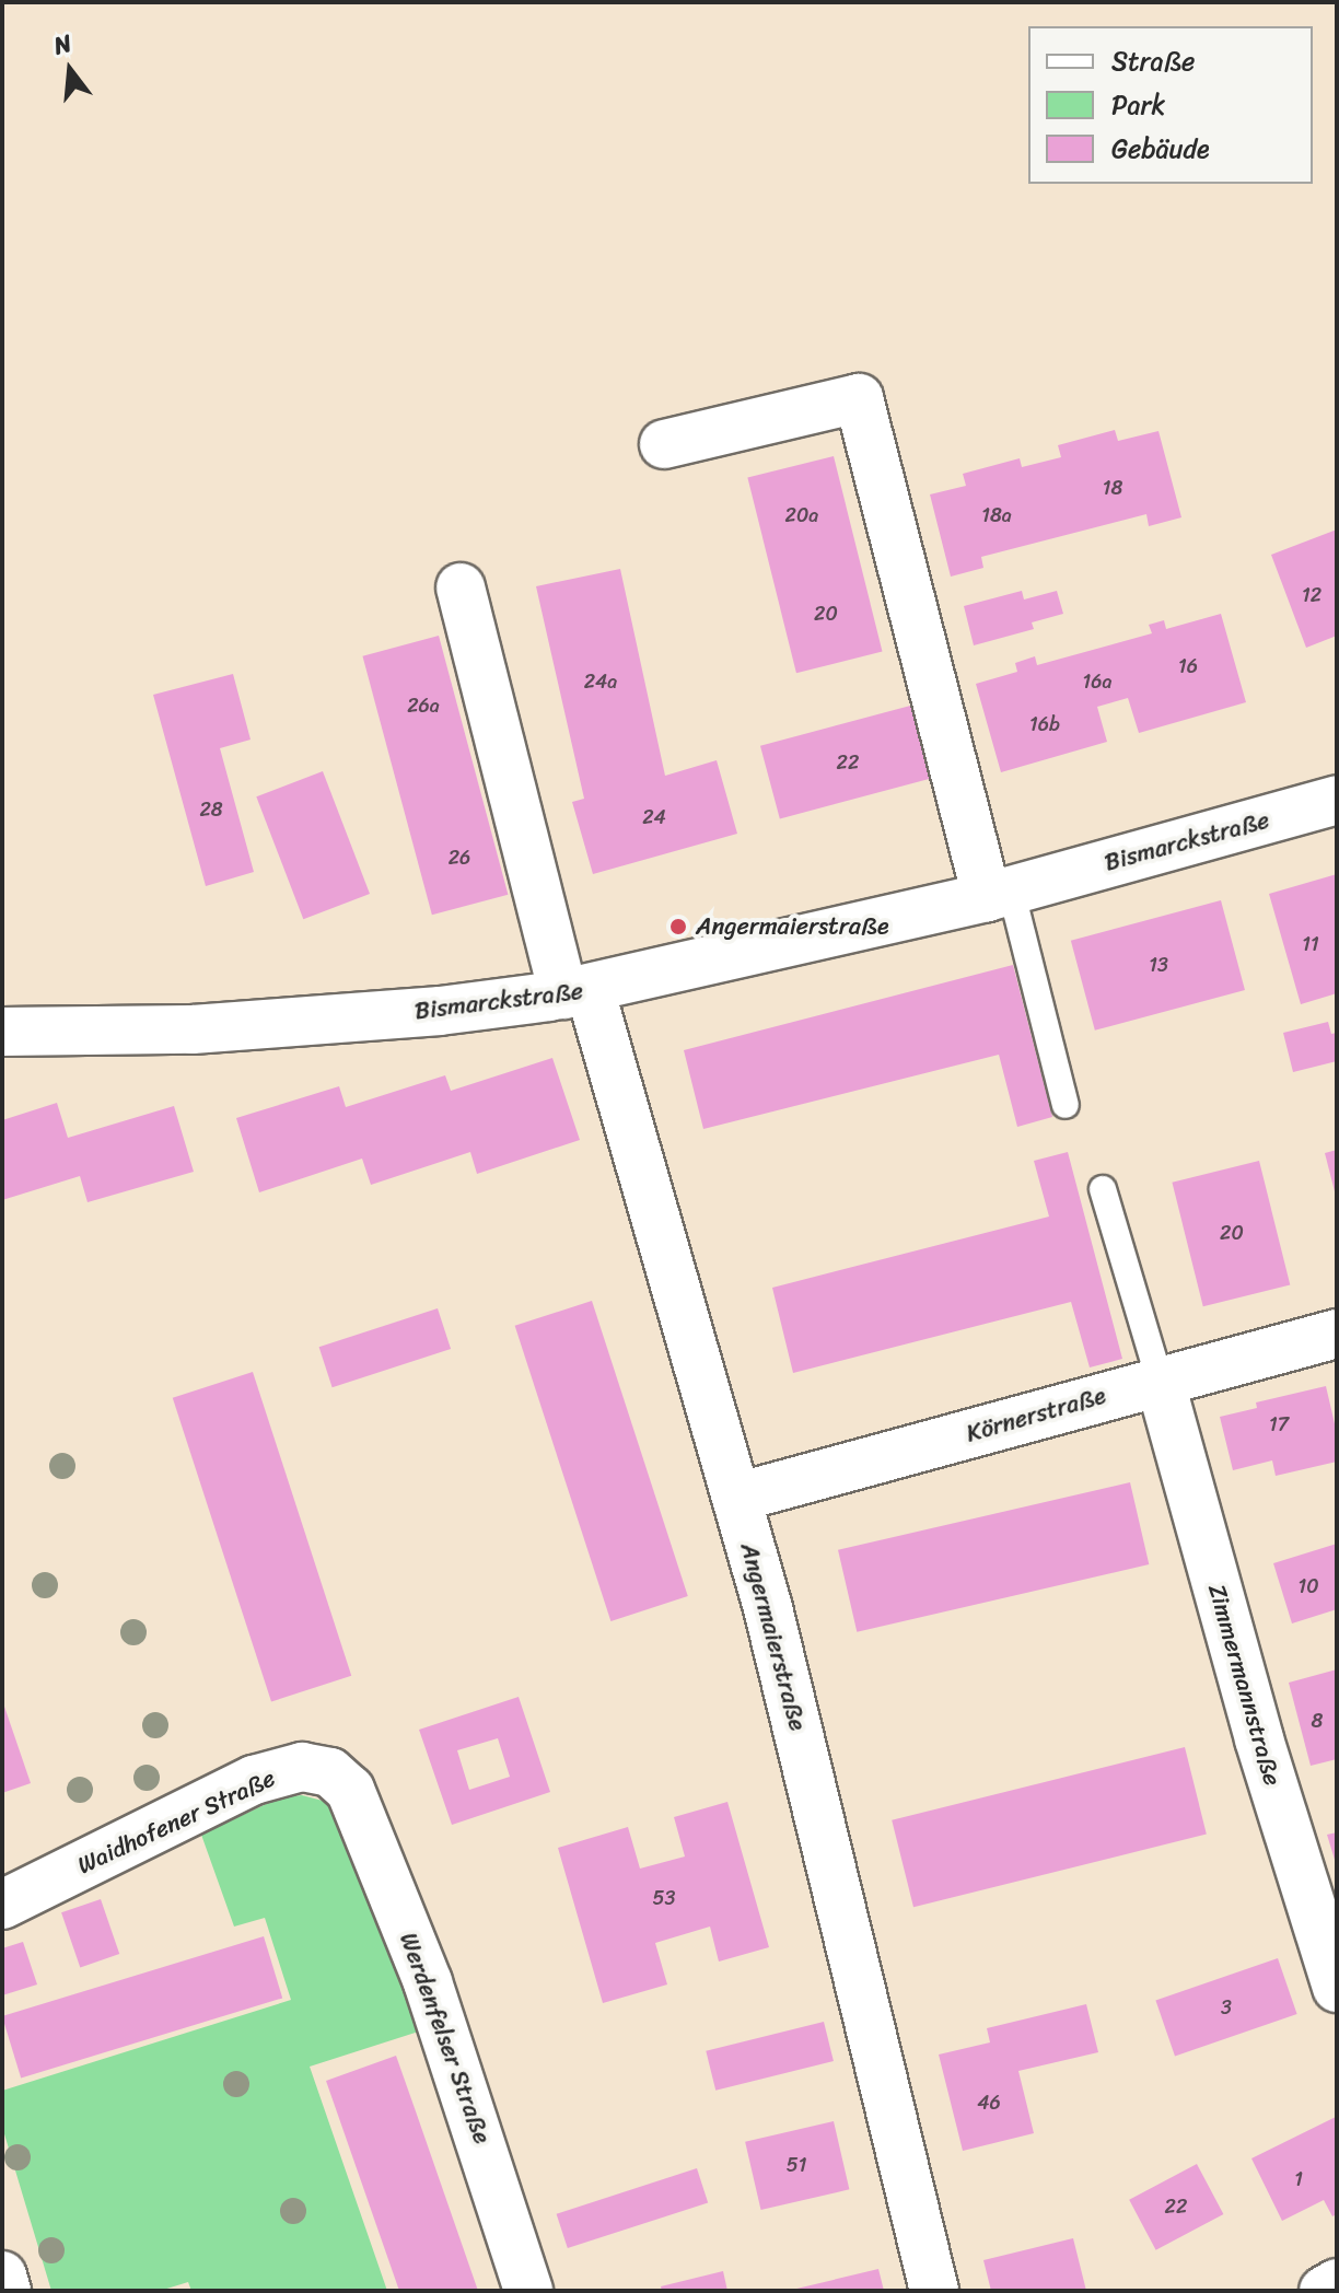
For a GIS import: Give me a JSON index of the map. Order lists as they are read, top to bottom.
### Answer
{
  "streets": {
    "street": [
      "Bismarckstraße",
      "Körnerstraße",
      "Angermaierstraße",
      "Zimmermannstraße",
      "Waidhofener Straße",
      "Werdenfelser Straße"
    ]
  },
  "crossings": [
    ["Bismarckstraße", "Angermaierstraße"],
    ["Körnerstraße", "Angermaierstraße"],
    ["Körnerstraße", "Zimmermannstraße"],
    ["Waidhofener Straße", "Werdenfelser Straße"]
  ],
  "places": ["Angermaierstraße"],
  "house_numbers": [
    "18",
    "20a",
    "18a",
    "12",
    "20",
    "16",
    "24a",
    "16a",
    "26a",
    "16b",
    "22",
    "28",
    "24",
    "26",
    "11",
    "13",
    "20",
    "17",
    "10",
    "8",
    "53",
    "3",
    "46",
    "51",
    "1",
    "22"
  ],
  "legend": ["Straße", "Park", "Gebäude"],
  "north": "top"
}
